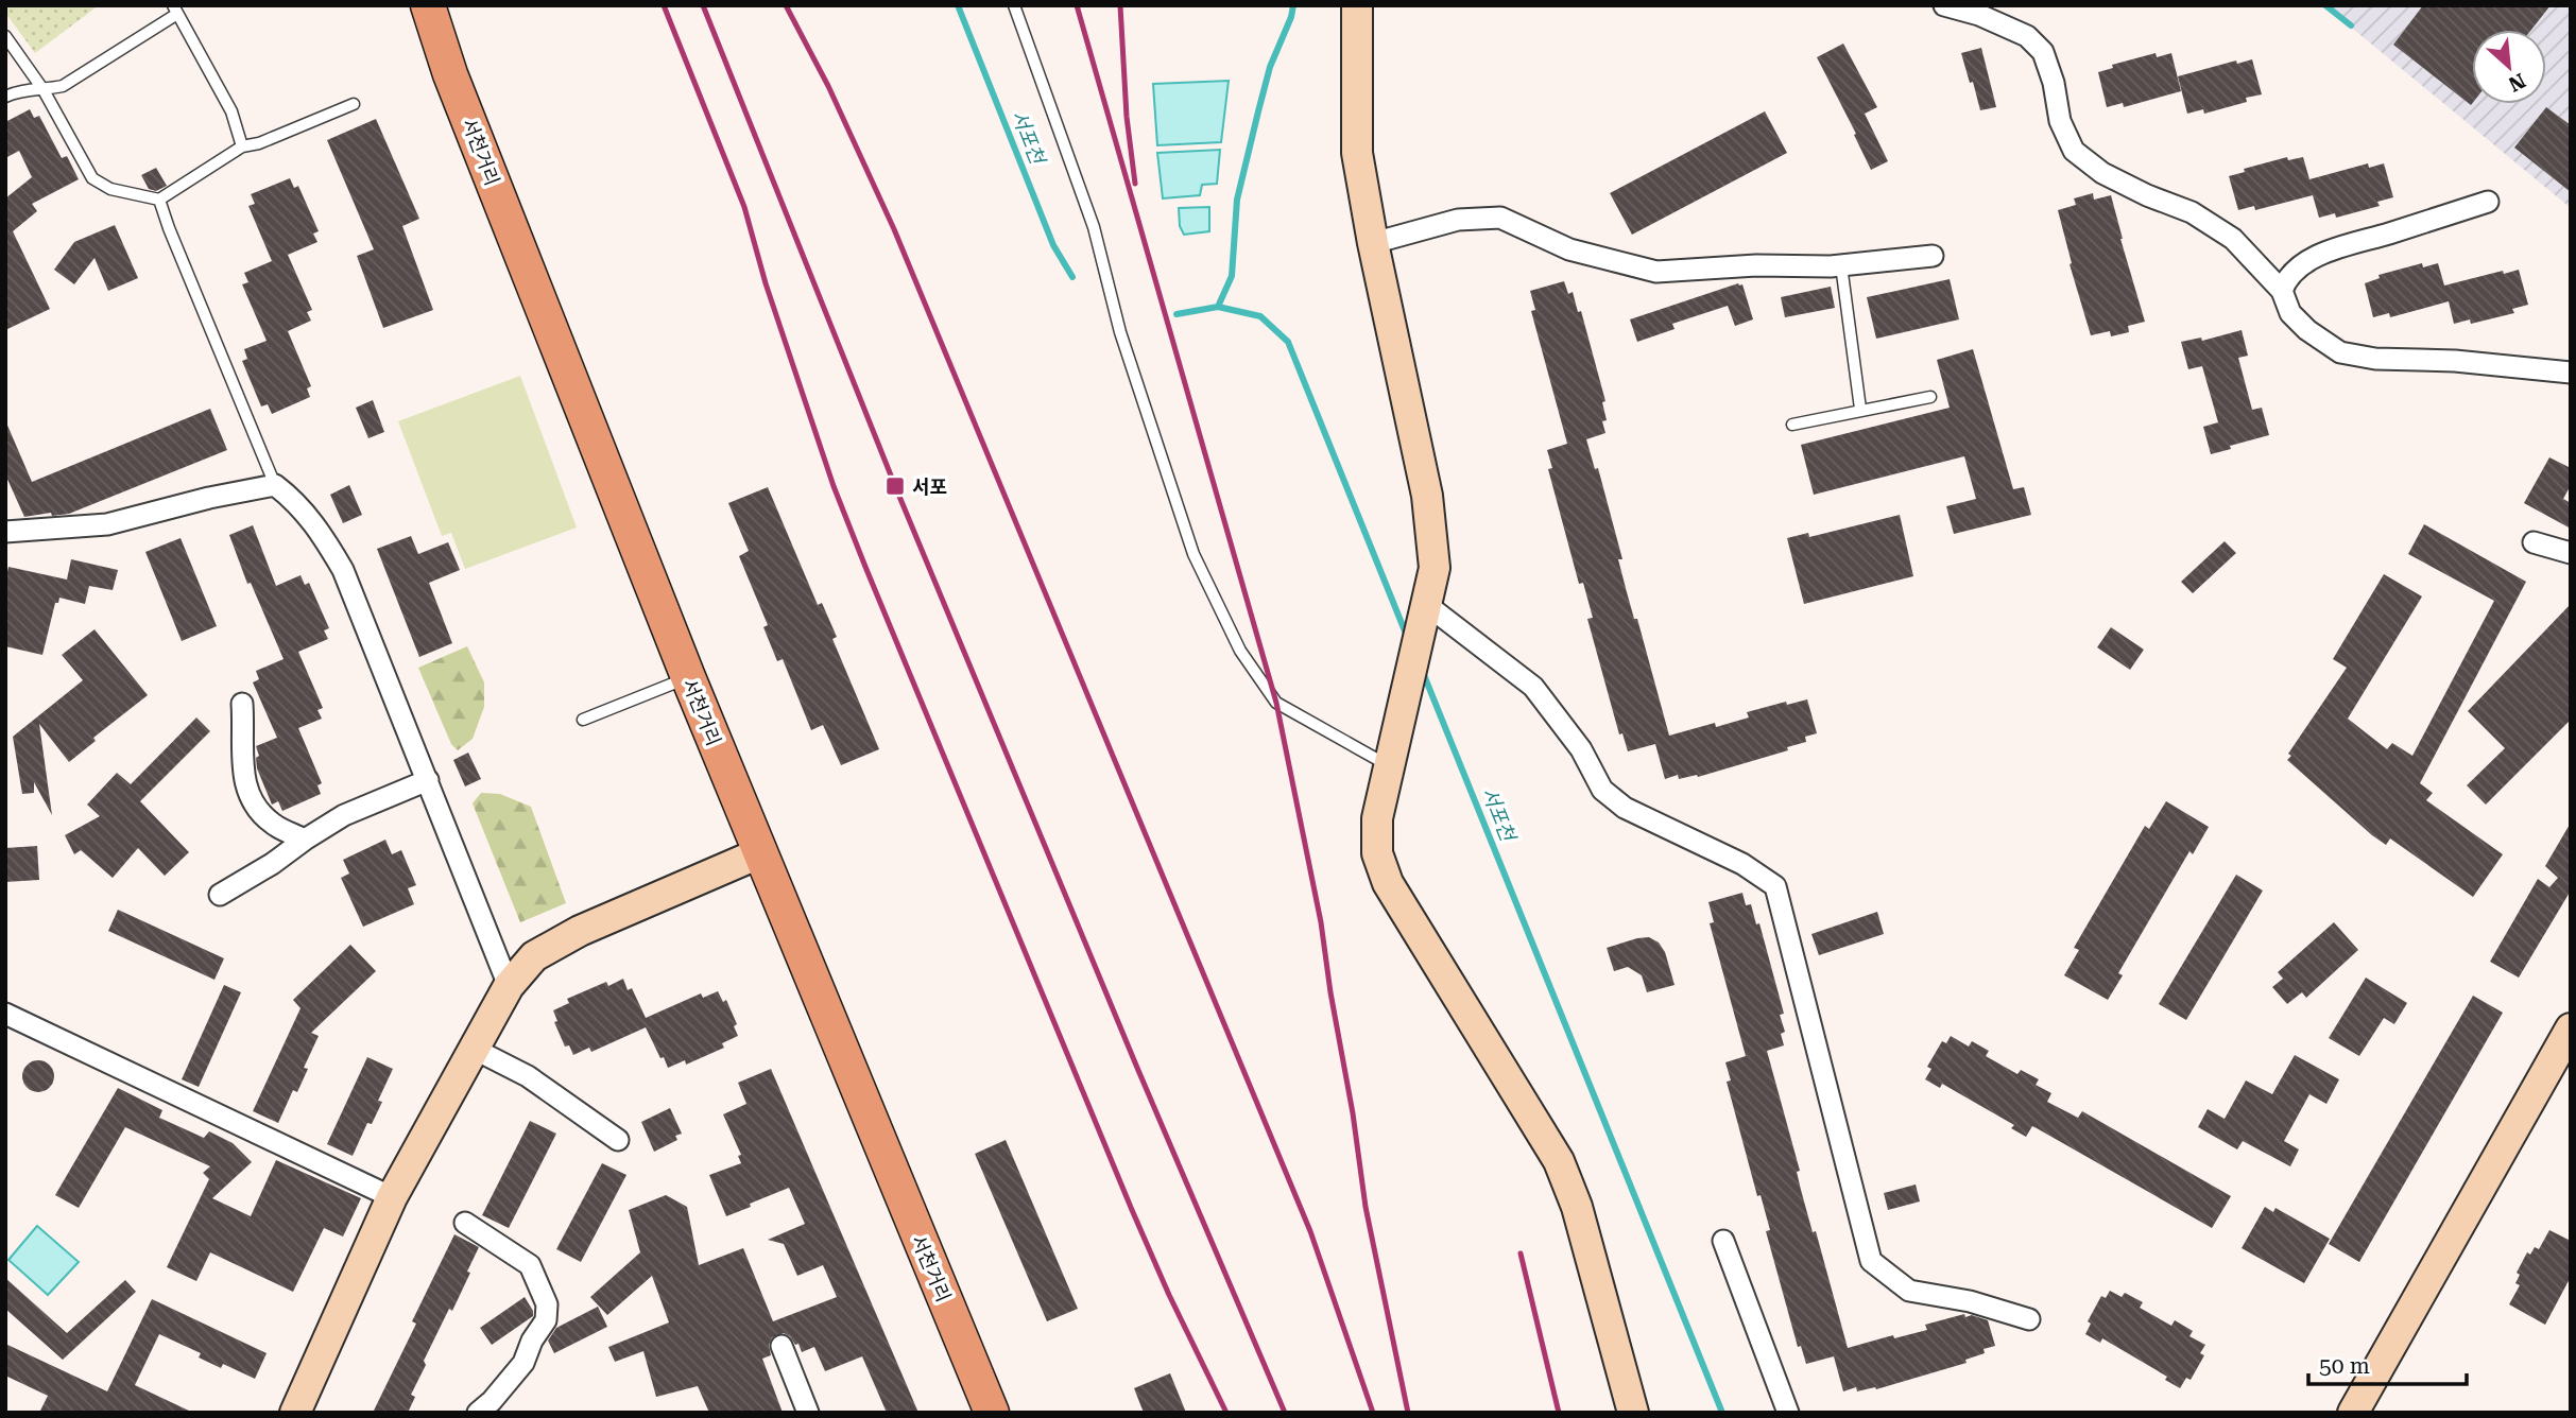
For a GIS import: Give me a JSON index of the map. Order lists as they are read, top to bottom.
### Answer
{
  "streets": {
    "main road": ["서천거리"]
  },
  "water": ["서포천"],
  "places": {
    "transit": ["서포"]
  },
  "scale_bar": "50 m",
  "north": "bottom right"
}
